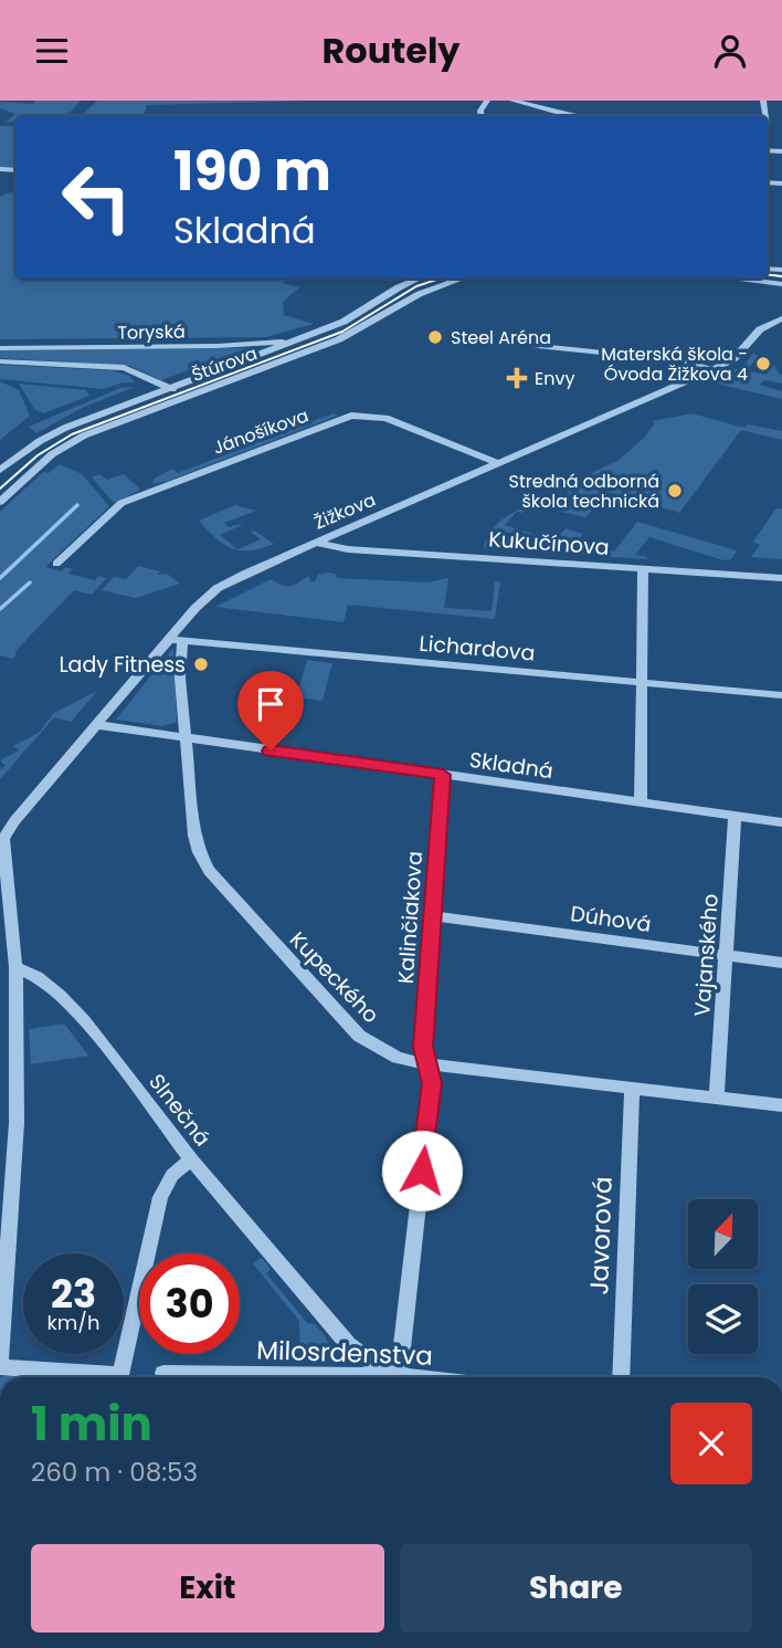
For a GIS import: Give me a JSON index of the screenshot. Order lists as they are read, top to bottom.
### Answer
{
  "streets": {
    "street": [
      "Toryská",
      "Štúrova",
      "Jánošíkova",
      "Žižkova",
      "Kukučínova",
      "Lichardova",
      "Skladná",
      "Kalinčiakova",
      "Dúhová",
      "Vajanského",
      "Kupeckého",
      "Slnečná",
      "Javorová",
      "Milosrdenstva"
    ]
  },
  "crossings": [
    ["Toryská", "Štúrova"],
    ["Jánošíkova", "Žižkova"],
    ["Žižkova", "Kukučínova"],
    ["Žižkova", "Lichardova"],
    ["Žižkova", "Skladná"],
    ["Lichardova", "Kupeckého"],
    ["Skladná", "Kalinčiakova"],
    ["Skladná", "Vajanského"],
    ["Skladná", "Kupeckého"],
    ["Kalinčiakova", "Dúhová"],
    ["Kalinčiakova", "Kupeckého"],
    ["Dúhová", "Vajanského"],
    ["Vajanského", "Kupeckého"],
    ["Kupeckého", "Javorová"]
  ],
  "places": {
    "other": [
      "Steel Aréna",
      "Materská škola - Óvoda Žižkova 4",
      "Stredná odborná škola technická",
      "Lady Fitness"
    ],
    "health": ["Envy"]
  },
  "north": "top right",
  "page": {
    "header": "Routely",
    "turn": ["190 m", "Skladná"],
    "speed": "23 km/h",
    "limit": "30",
    "heading": ["1 min", "260 m · 08:53"],
    "buttons": ["Exit", "Share"]
  }
}
